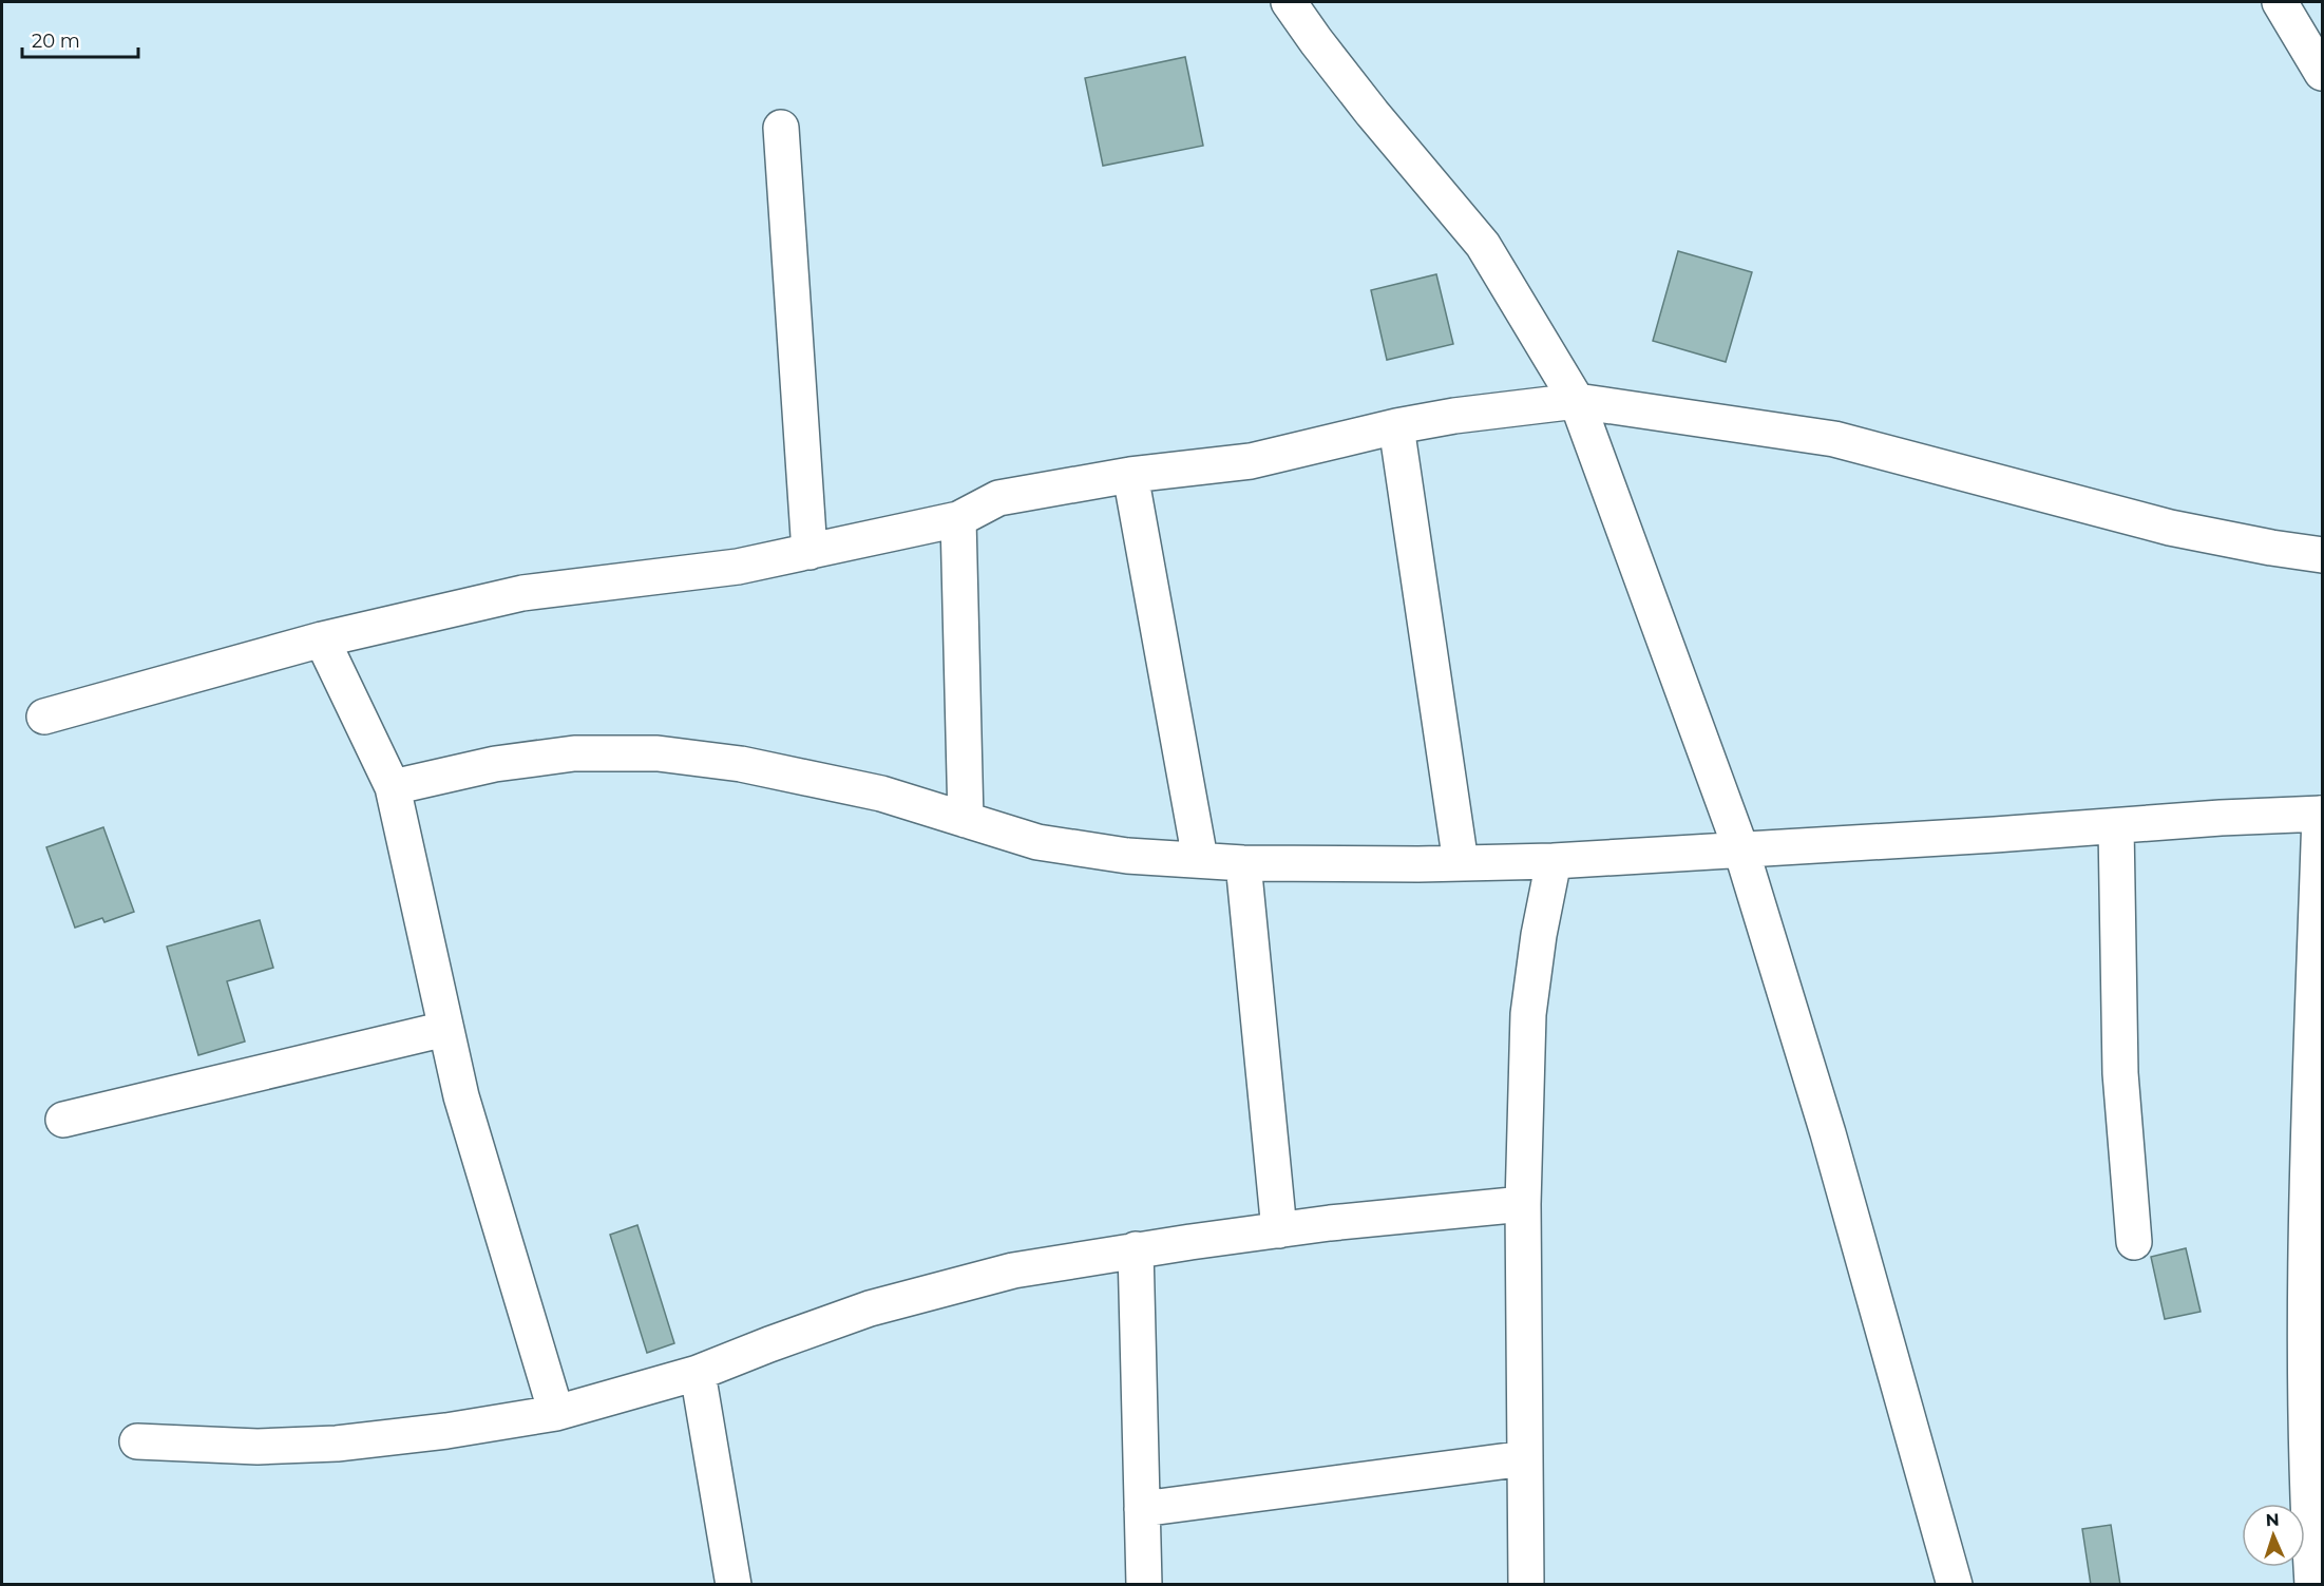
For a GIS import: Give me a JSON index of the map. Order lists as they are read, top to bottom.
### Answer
{
  "scale_bar": "20 m",
  "north": "top"
}
